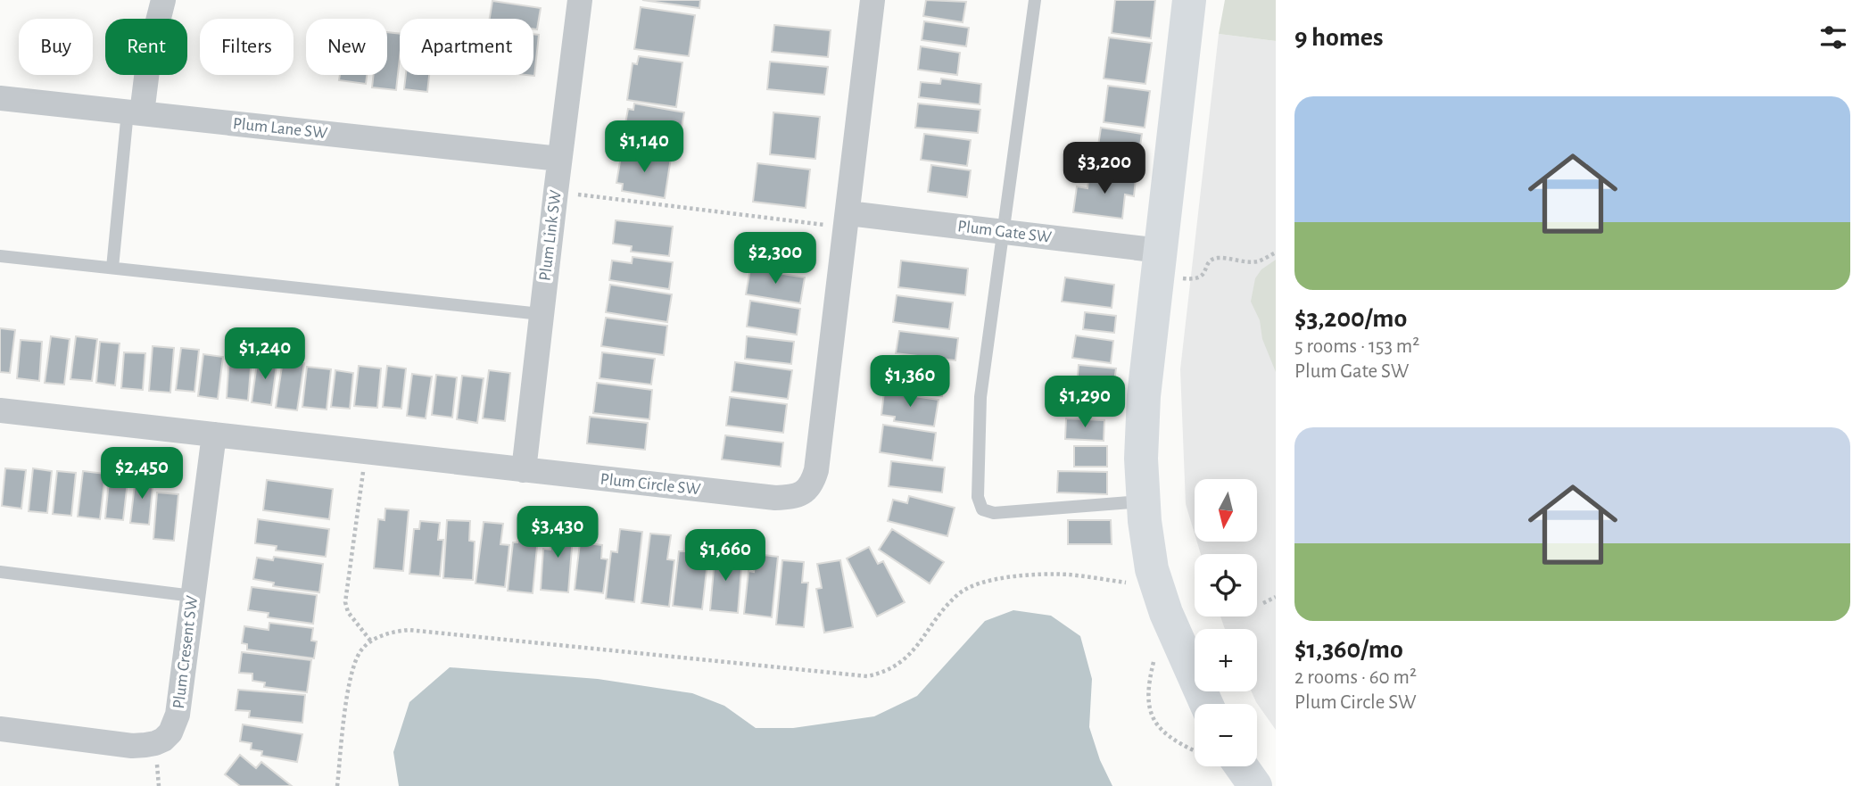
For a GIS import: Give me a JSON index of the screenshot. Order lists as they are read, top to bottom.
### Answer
{
  "streets": {
    "street": [
      "Plum Lane SW",
      "Plum Gate SW",
      "Plum Link SW",
      "Plum Circle SW",
      "Plum Cresent SW"
    ]
  },
  "crossings": [
    ["Plum Lane SW", "Plum Link SW"],
    ["Plum Gate SW", "Plum Circle SW"],
    ["Plum Link SW", "Plum Circle SW"],
    ["Plum Circle SW", "Plum Cresent SW"]
  ],
  "north": "bottom",
  "page": {
    "heading": "9 homes",
    "chip": [
      "Buy",
      "Rent",
      "Filters",
      "New",
      "Apartment"
    ],
    "list": [
      {
        "name": "$3,200/mo",
        "note": "5 rooms · 153 m² · Plum Gate SW"
      },
      {
        "name": "$1,360/mo",
        "note": "2 rooms · 60 m² · Plum Circle SW"
      }
    ],
    "price": [
      "$1,140",
      "$3,200",
      "$2,300",
      "$1,240",
      "$1,360",
      "$1,290",
      "$2,450",
      "$3,430",
      "$1,660"
    ],
    "map_buttons": ["+", "−"]
  }
}
